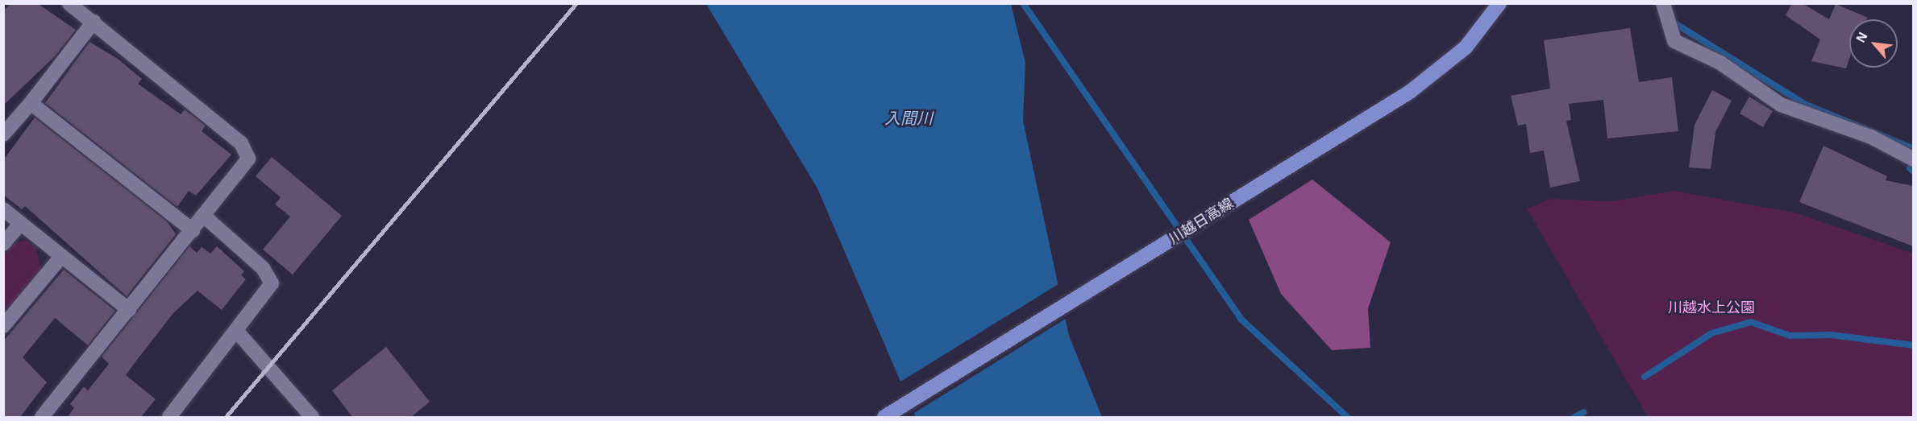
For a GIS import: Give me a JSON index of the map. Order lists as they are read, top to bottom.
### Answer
{
  "streets": {
    "main road": ["川越日高線"]
  },
  "water": ["入間川"],
  "parks": ["川越水上公園"],
  "north": "top left"
}
